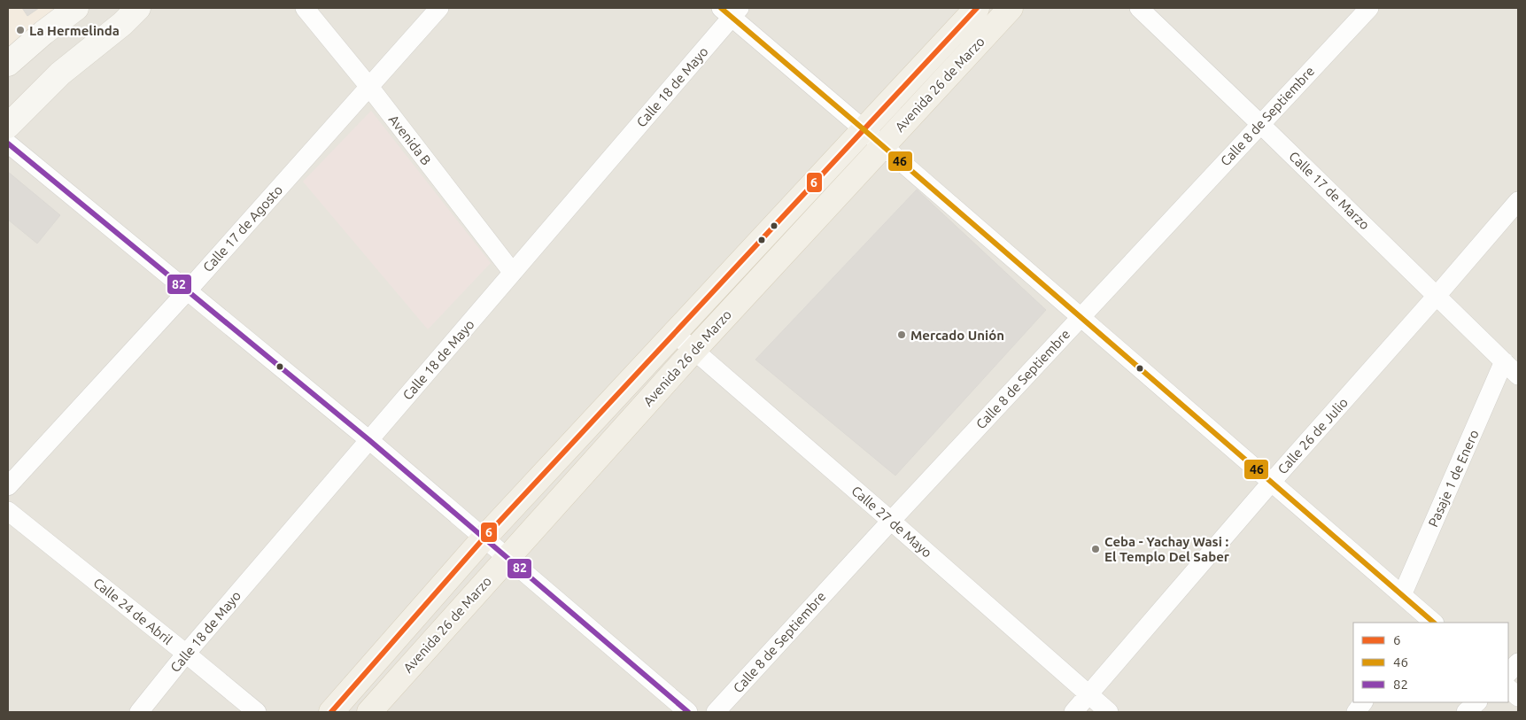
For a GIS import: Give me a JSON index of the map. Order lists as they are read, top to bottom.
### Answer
{
  "streets": {
    "main road": ["Avenida 26 de Marzo"],
    "street": [
      "Calle 18 de Mayo",
      "Calle 8 de Septiembre",
      "Avenida B",
      "Calle 17 de Marzo",
      "Calle 17 de Agosto",
      "Calle 26 de Julio",
      "Pasaje 1 de Enero",
      "Calle 27 de Mayo",
      "Calle 24 de Abril"
    ]
  },
  "crossings": [
    ["Avenida 26 de Marzo", "Calle 27 de Mayo"],
    ["Calle 18 de Mayo", "Avenida B"],
    ["Calle 18 de Mayo", "Calle 24 de Abril"],
    ["Calle 8 de Septiembre", "Calle 17 de Marzo"],
    ["Calle 8 de Septiembre", "Calle 27 de Mayo"],
    ["Avenida B", "Calle 17 de Agosto"],
    ["Calle 17 de Marzo", "Calle 26 de Julio"],
    ["Calle 17 de Marzo", "Pasaje 1 de Enero"],
    ["Calle 26 de Julio", "Calle 27 de Mayo"]
  ],
  "places": ["La Hermelinda", "Mercado Unión", "Ceba - Yachay Wasi : El Templo Del Saber"],
  "lines": ["transit line 6", "transit line 46", "transit line 82"],
  "legend": ["6", "46", "82"]
}
